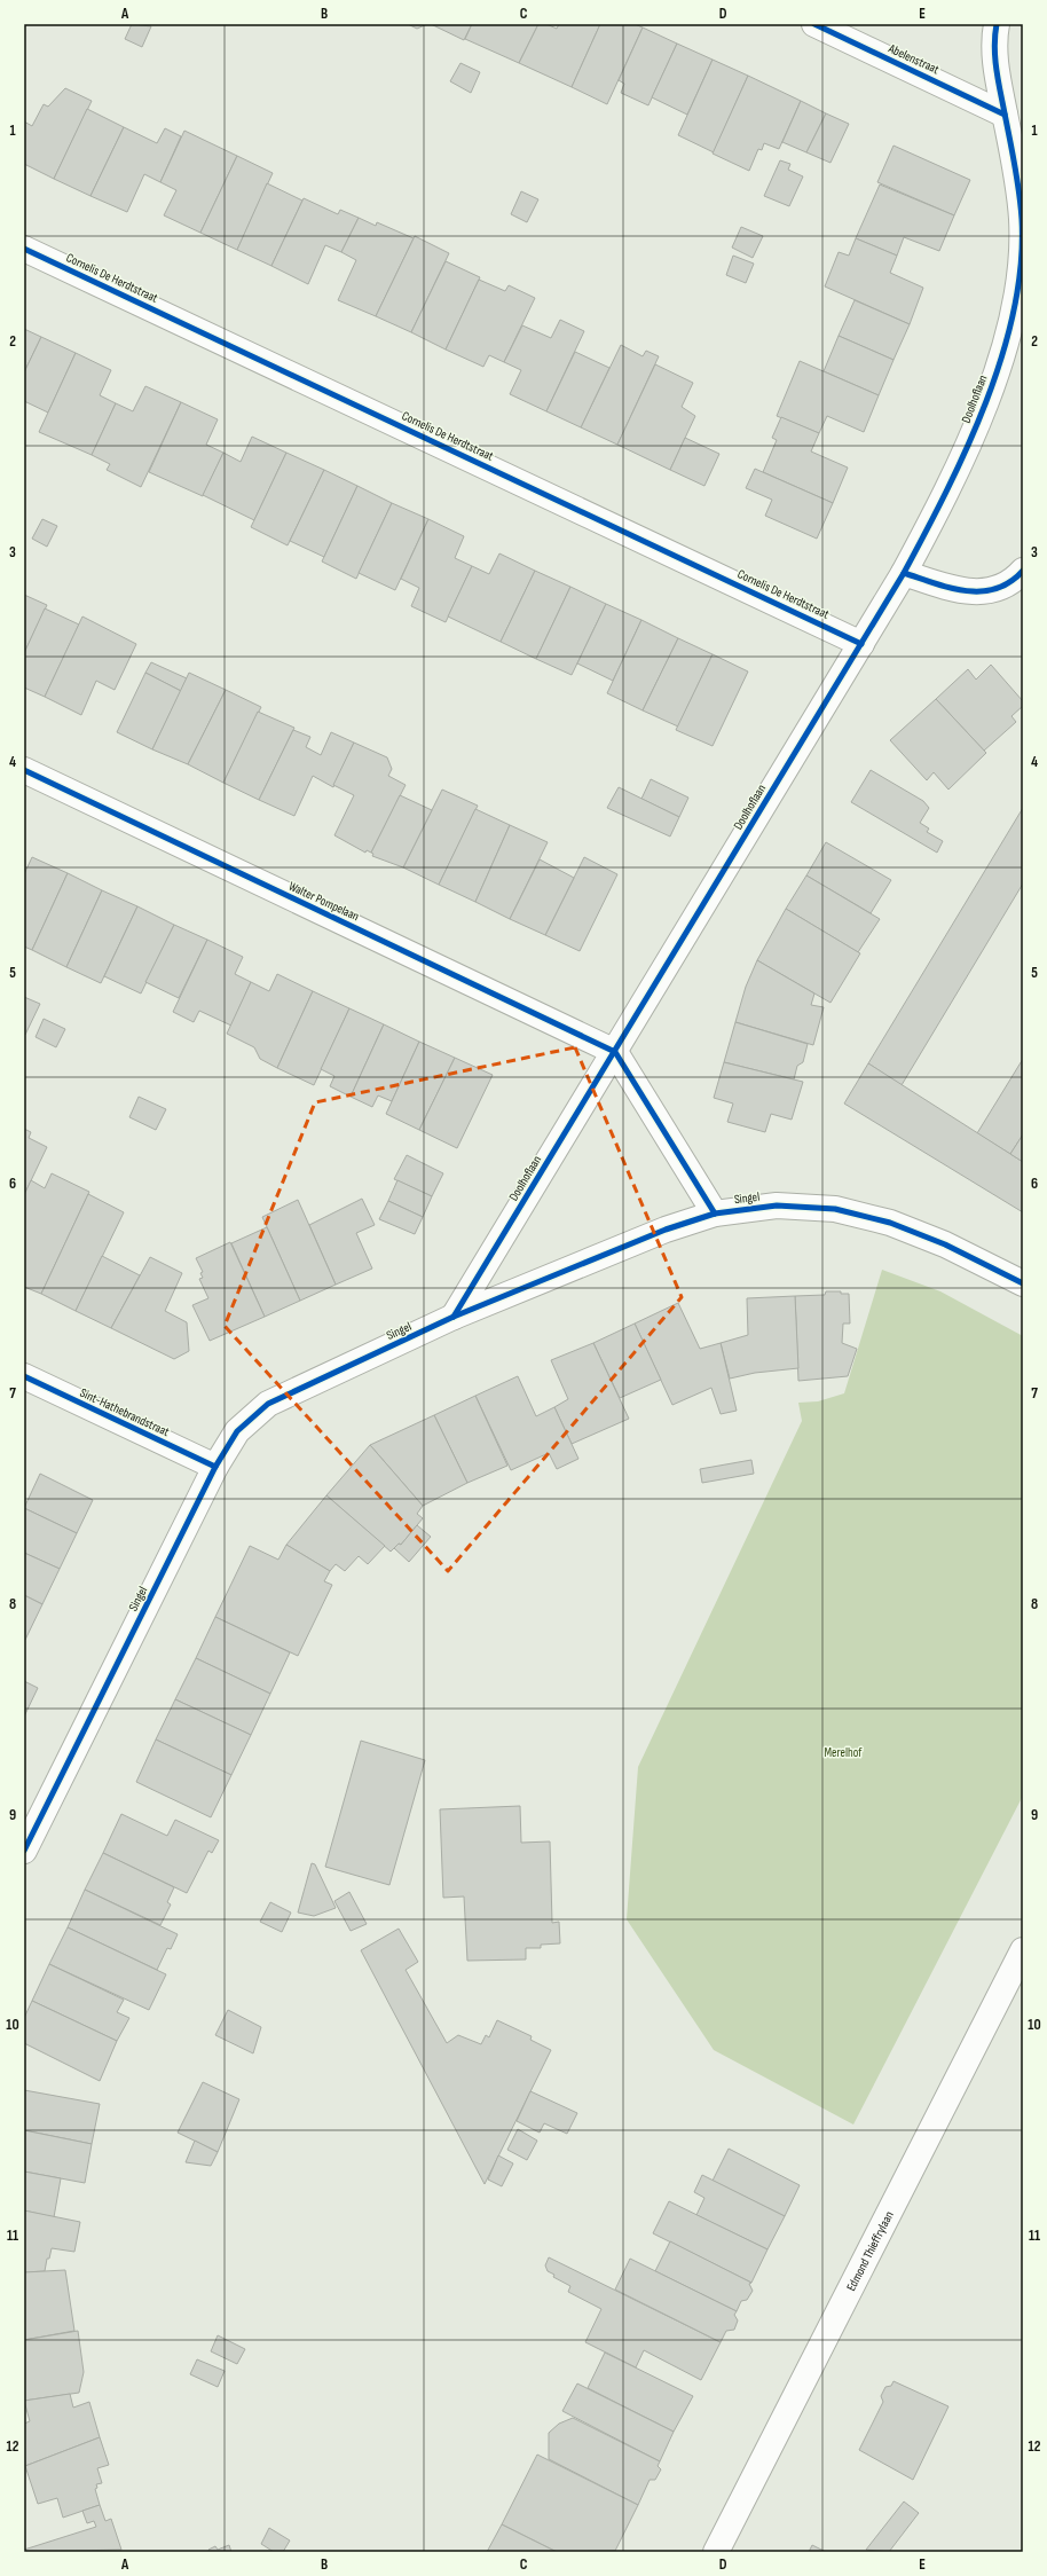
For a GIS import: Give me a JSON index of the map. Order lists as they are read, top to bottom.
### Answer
{
  "streets": {
    "street": [
      "Abelenstraat",
      "Cornelis De Herdtstraat",
      "Doolhoflaan",
      "Walter Pompelaan",
      "Singel",
      "Sint-Hathebrandstraat",
      "Edmond Thieffrylaan"
    ]
  },
  "crossings": [
    ["Abelenstraat", "Doolhoflaan"],
    ["Cornelis De Herdtstraat", "Doolhoflaan"],
    ["Doolhoflaan", "Walter Pompelaan"],
    ["Doolhoflaan", "Singel"],
    ["Singel", "Sint-Hathebrandstraat"]
  ],
  "parks": ["Merelhof"],
  "grid": {
    "columns": [
      "A",
      "B",
      "C",
      "D",
      "E"
    ],
    "rows": [
      "1",
      "2",
      "3",
      "4",
      "5",
      "6",
      "7",
      "8",
      "9",
      "10",
      "11",
      "12"
    ]
  }
}
